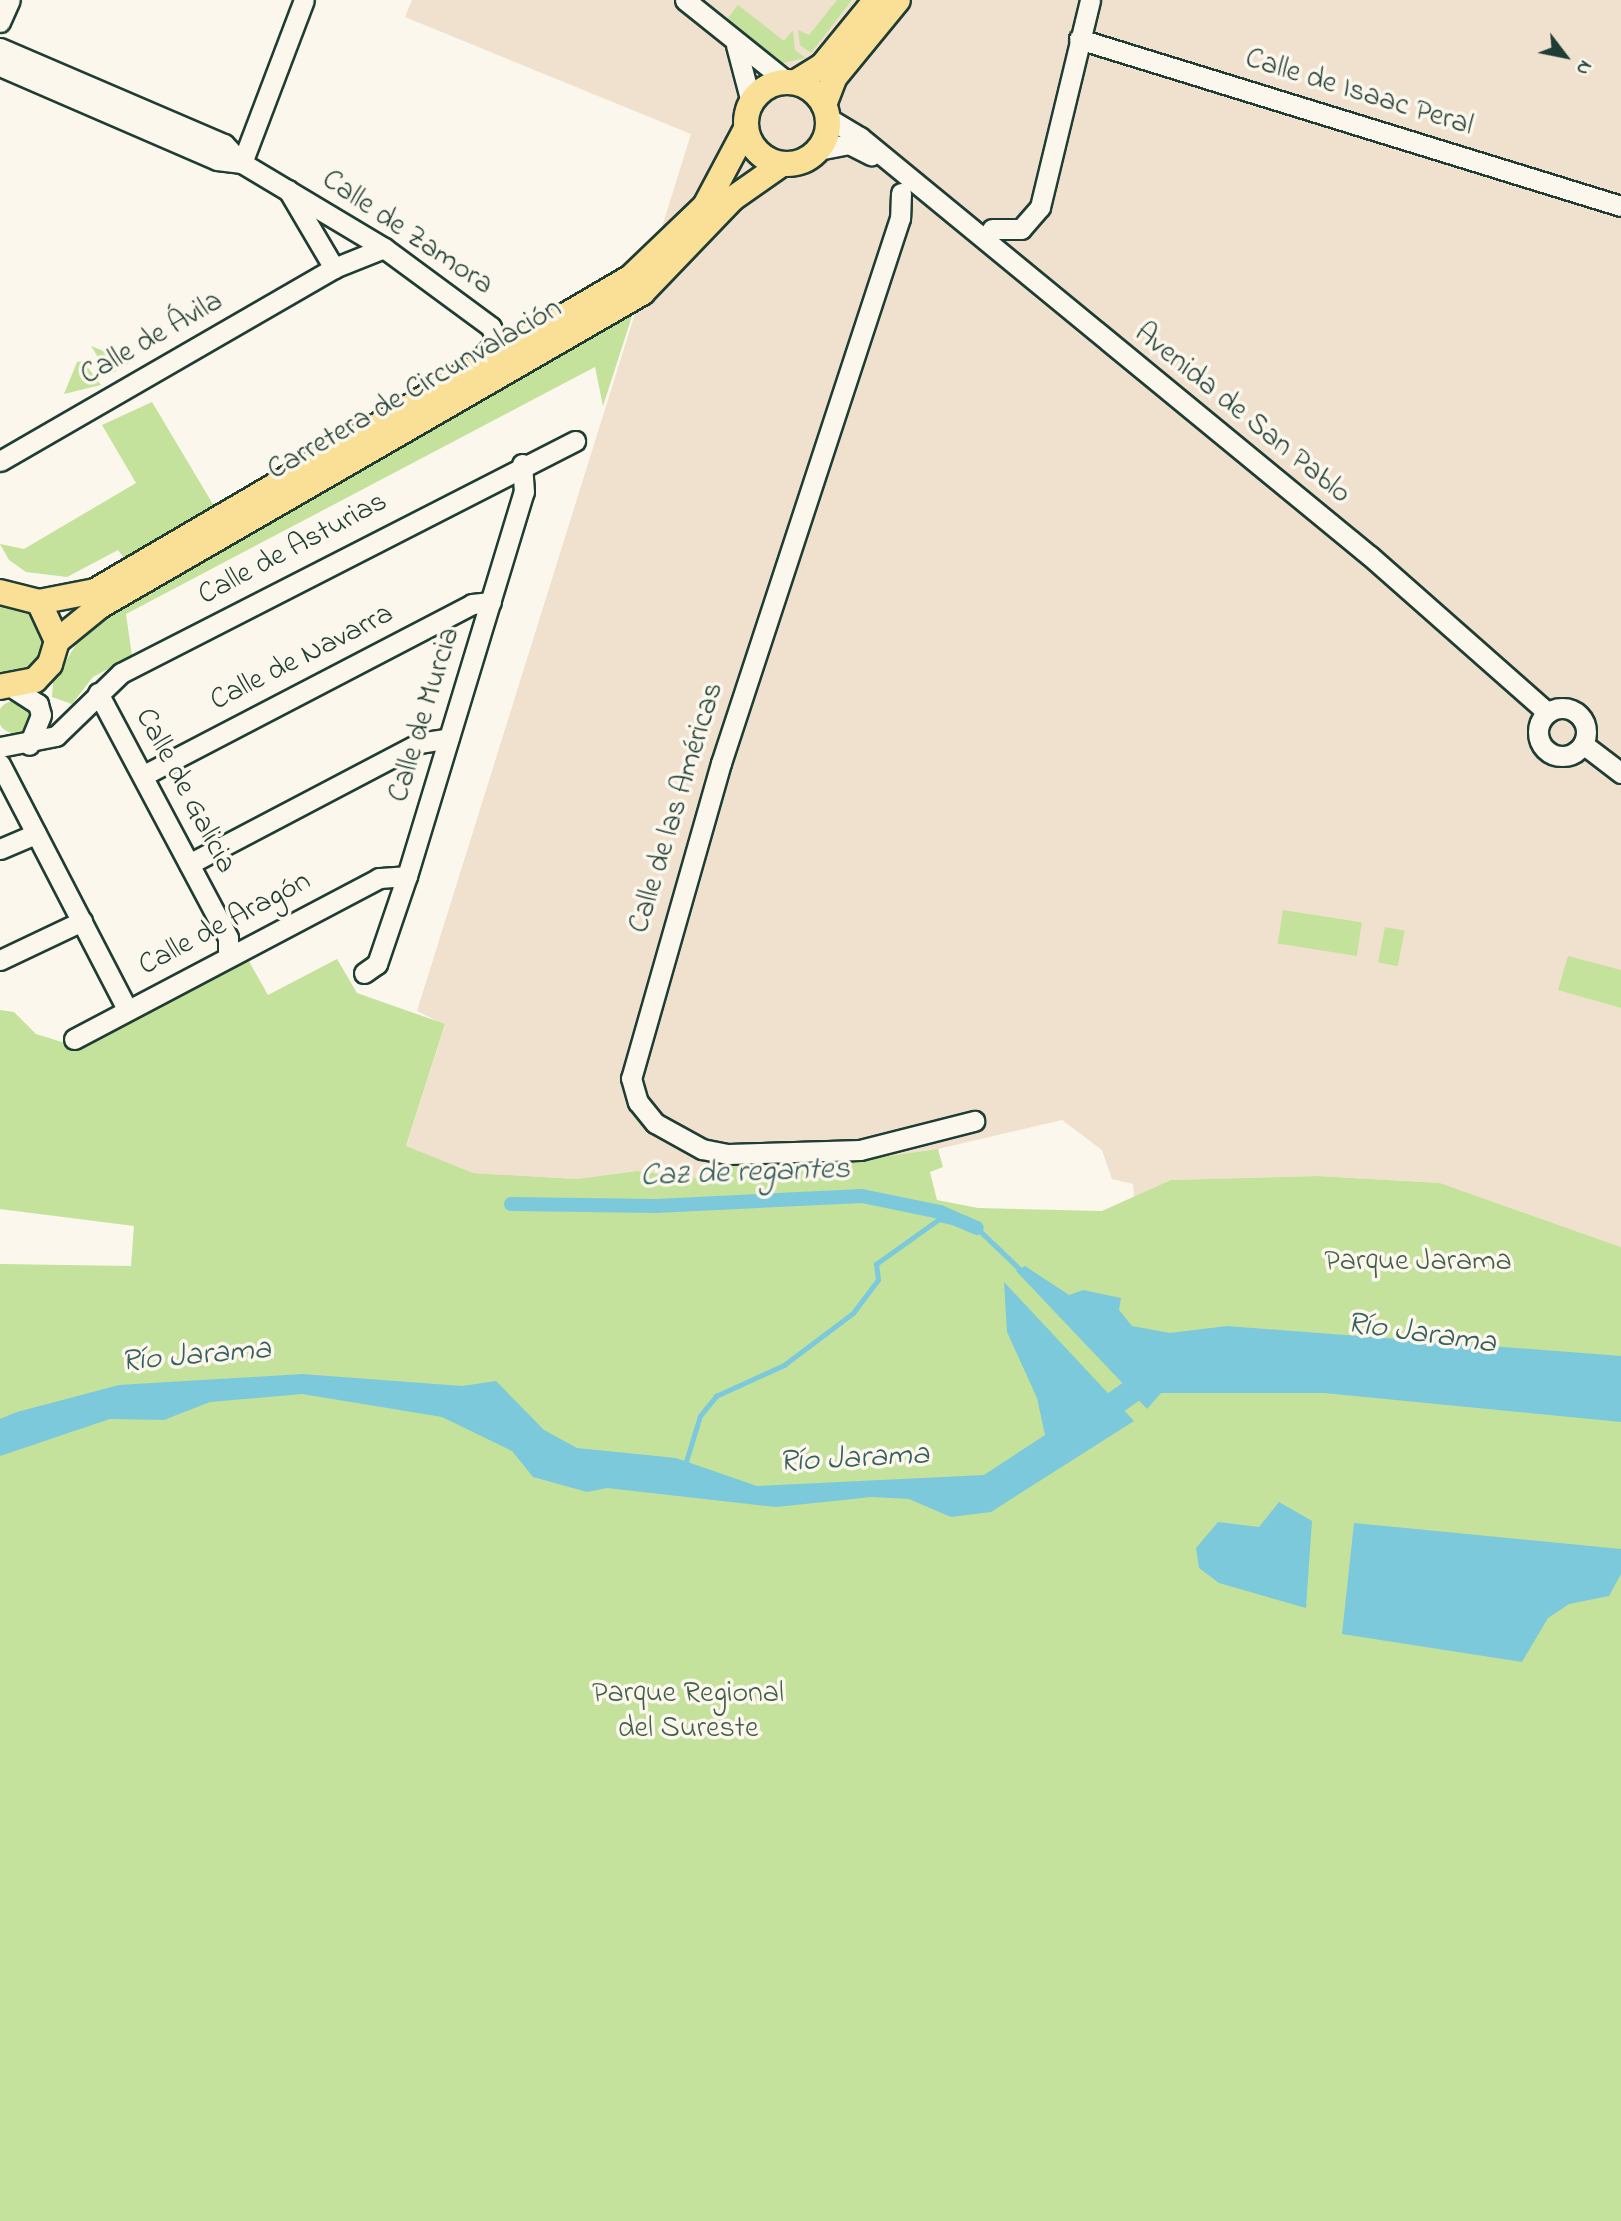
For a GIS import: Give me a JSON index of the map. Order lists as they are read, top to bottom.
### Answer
{
  "streets": {
    "main road": ["Carretera de Circunvalación"],
    "street": [
      "Calle de Isaac Peral",
      "Calle de Zamora",
      "Calle de Ávila",
      "Avenida de San Pablo",
      "Calle de Asturias",
      "Calle de Navarra",
      "Calle de Murcia",
      "Calle de Galicia",
      "Calle de las Américas",
      "Calle de Aragón"
    ]
  },
  "crossings": [
    ["Calle de Zamora", "Calle de Ávila"],
    ["Calle de Zamora", "Carretera de Circunvalación"],
    ["Carretera de Circunvalación", "Avenida de San Pablo"],
    ["Calle de Asturias", "Calle de Murcia"],
    ["Calle de Asturias", "Calle de Galicia"],
    ["Calle de Navarra", "Calle de Murcia"],
    ["Calle de Navarra", "Calle de Galicia"],
    ["Calle de Murcia", "Calle de Aragón"],
    ["Calle de Galicia", "Calle de Aragón"]
  ],
  "water": ["Caz de regantes", "Río Jarama"],
  "parks": ["Parque Jarama", "Parque Regional del Sureste"],
  "north": "bottom right"
}
